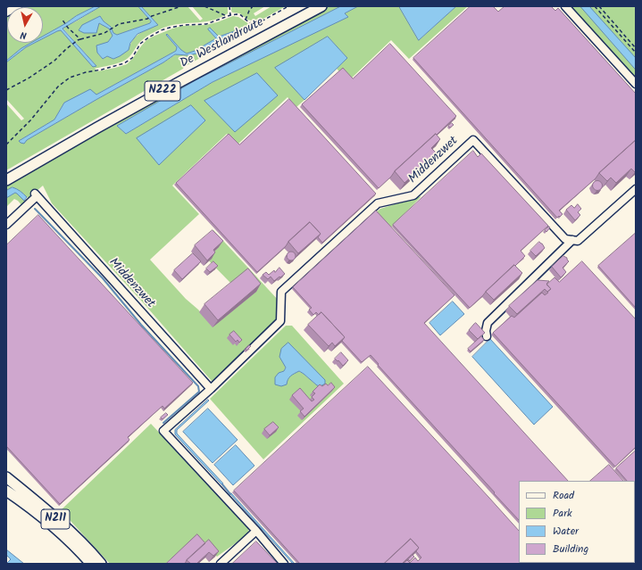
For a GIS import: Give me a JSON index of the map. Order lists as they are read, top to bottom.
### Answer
{
  "streets": {
    "main road": ["De Westlandroute", "N222", "N211"],
    "street": ["Middenzwet"]
  },
  "legend": [
    "Road",
    "Park",
    "Water",
    "Building"
  ],
  "north": "bottom"
}
